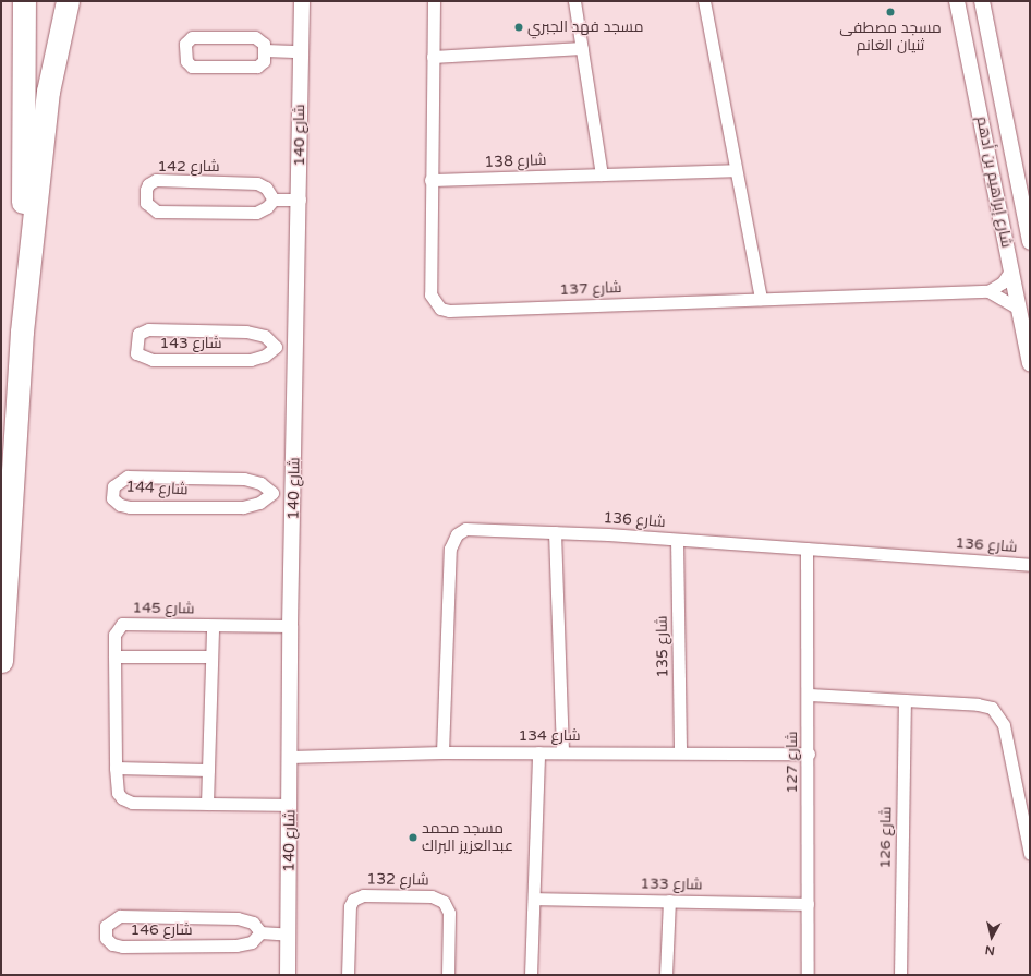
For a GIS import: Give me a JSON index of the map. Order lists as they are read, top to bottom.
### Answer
{
  "streets": {
    "street": [
      "شارع 140",
      "شارع 138",
      "شارع 142",
      "شارع إبراهيم بن أدهم",
      "شارع 137",
      "شارع 143",
      "شارع 144",
      "شارع 136",
      "شارع 145",
      "شارع 135",
      "شارع 134",
      "شارع 127",
      "شارع 126",
      "شارع 132",
      "شارع 133",
      "شارع 146"
    ]
  },
  "crossings": [
    ["شارع 140", "شارع 143"],
    ["شارع 140", "شارع 145"],
    ["شارع 140", "شارع 134"],
    ["شارع 138", "شارع 137"],
    ["شارع 136", "شارع 135"],
    ["شارع 136", "شارع 134"],
    ["شارع 136", "شارع 127"],
    ["شارع 135", "شارع 134"],
    ["شارع 134", "شارع 127"],
    ["شارع 127", "شارع 133"]
  ],
  "places": ["مسجد مصطفى ثنيان الغانم", "مسجد فهد الجبري", "مسجد محمد عبدالعزيز البراك"],
  "north": "bottom"
}
